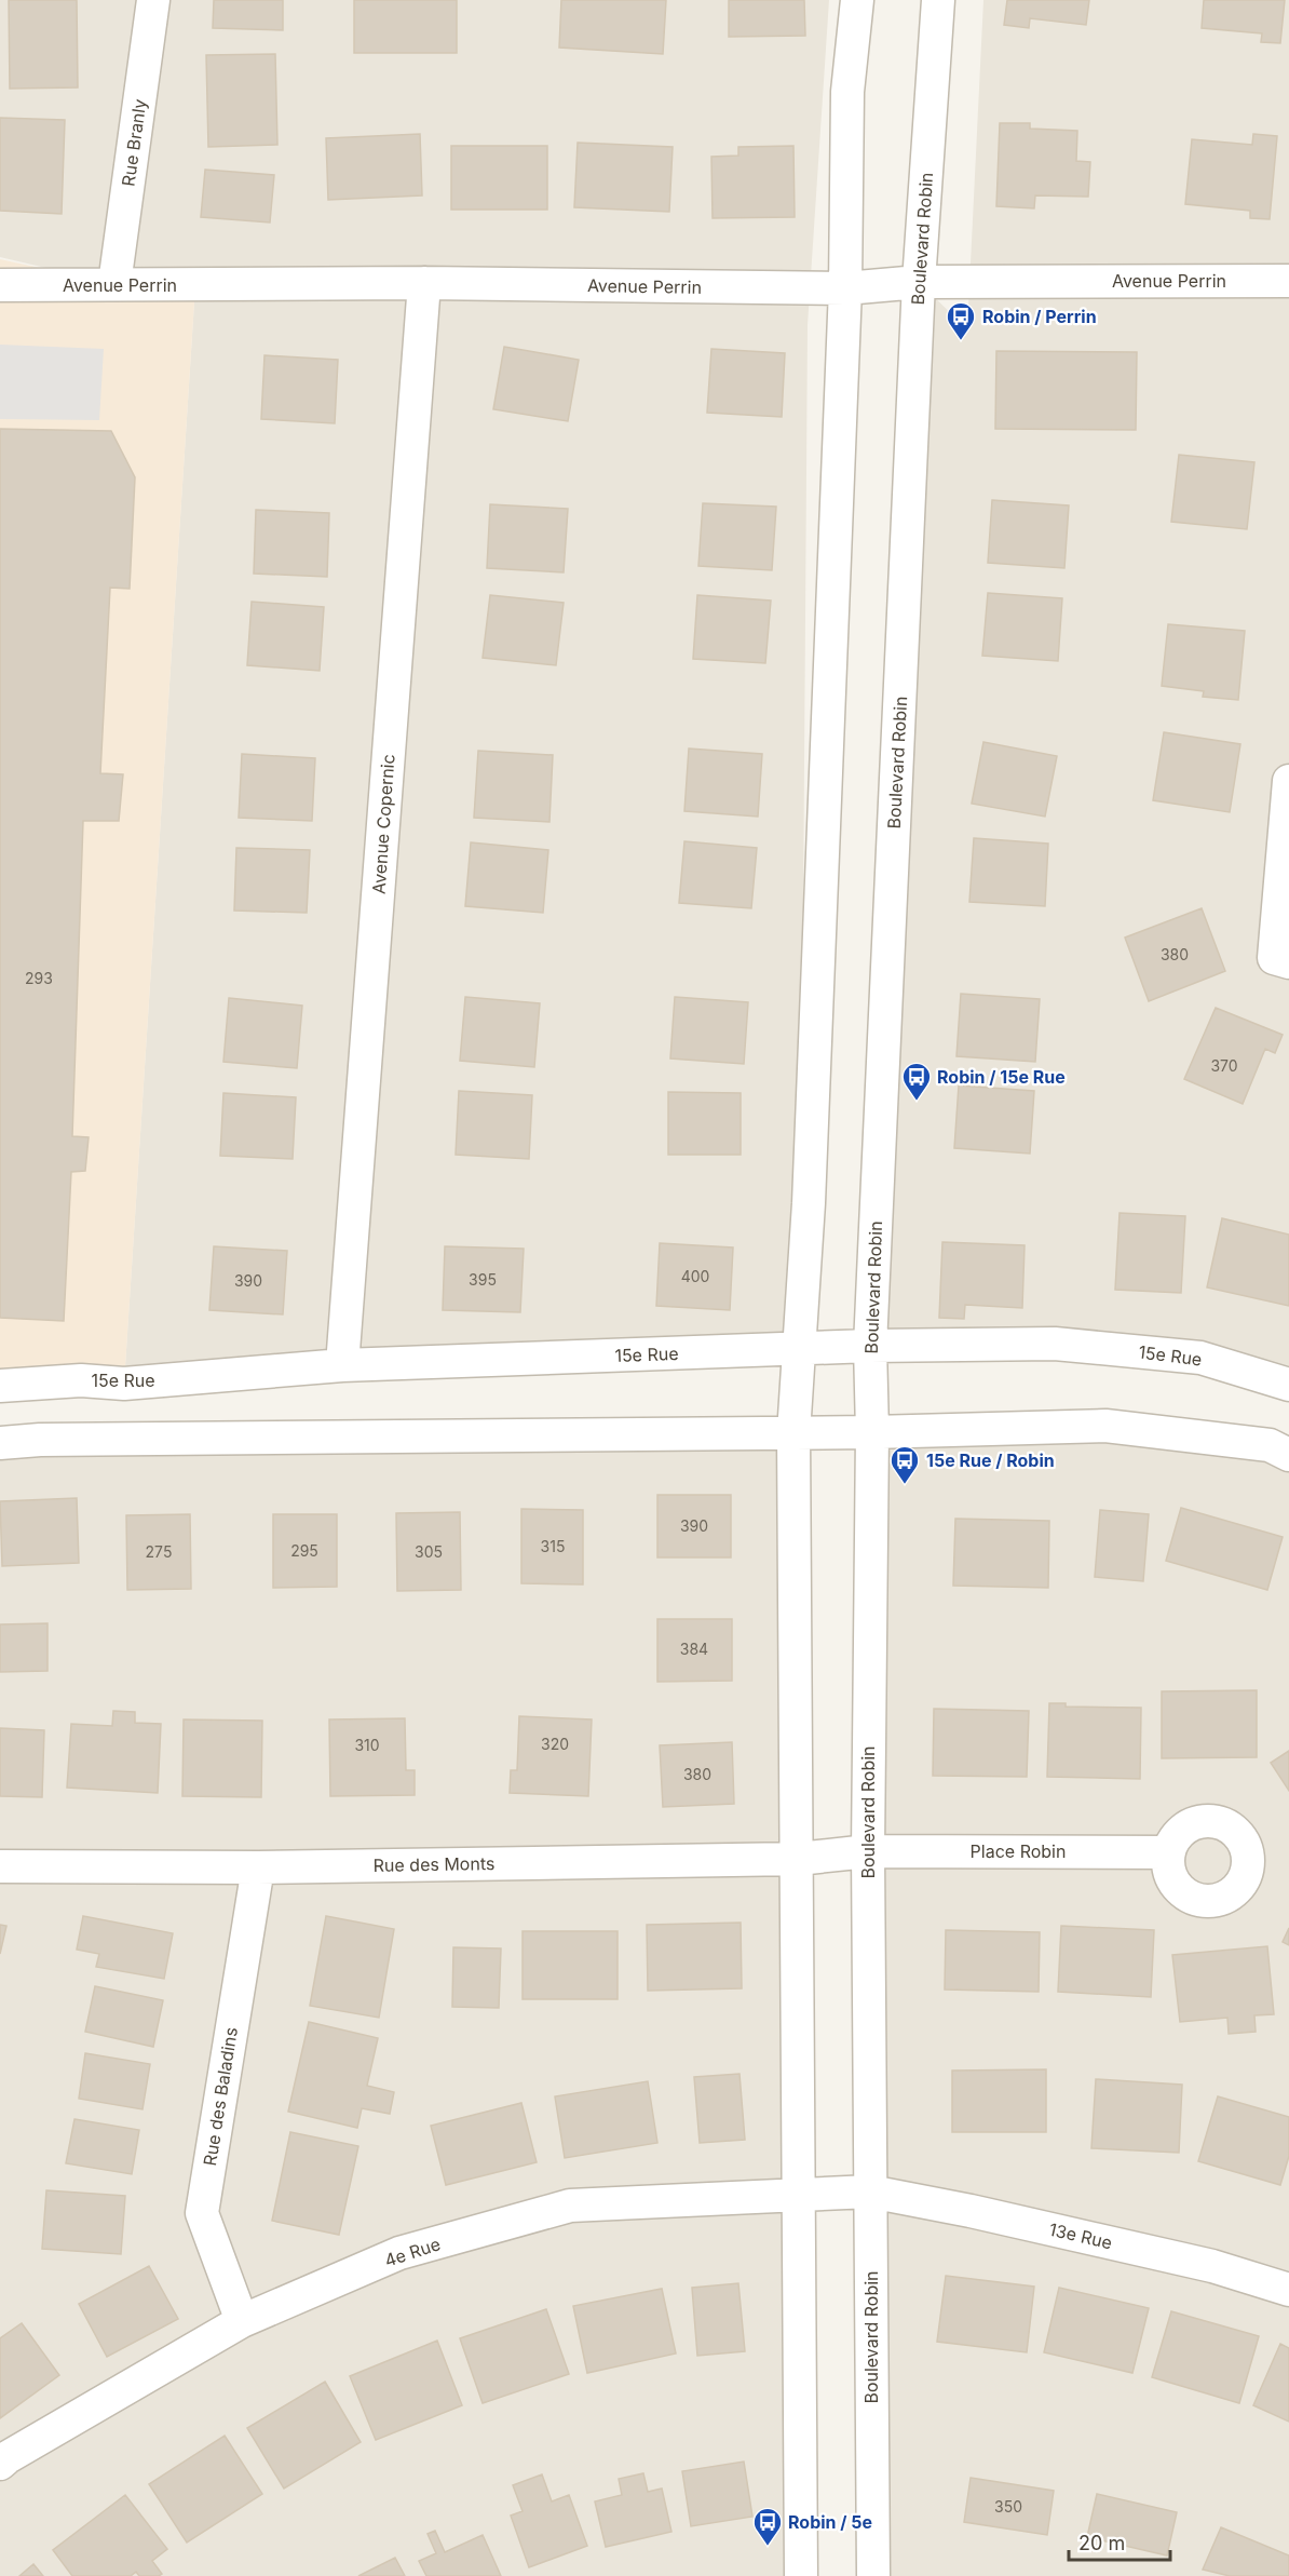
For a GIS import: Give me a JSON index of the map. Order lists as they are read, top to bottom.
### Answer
{
  "streets": {
    "street": [
      "Rue Branly",
      "Boulevard Robin",
      "Avenue Perrin",
      "Avenue Copernic",
      "15e Rue",
      "Place Robin",
      "Rue des Monts",
      "Rue des Baladins",
      "13e Rue",
      "4e Rue"
    ]
  },
  "crossings": [
    ["Rue Branly", "Avenue Perrin"],
    ["Boulevard Robin", "Avenue Perrin"],
    ["Boulevard Robin", "15e Rue"],
    ["Boulevard Robin", "Place Robin"],
    ["Boulevard Robin", "Rue des Monts"],
    ["Boulevard Robin", "13e Rue"],
    ["Boulevard Robin", "4e Rue"],
    ["Avenue Perrin", "Avenue Copernic"],
    ["Avenue Copernic", "15e Rue"],
    ["Place Robin", "Rue des Monts"],
    ["Rue des Monts", "Rue des Baladins"],
    ["Rue des Baladins", "4e Rue"],
    ["13e Rue", "4e Rue"]
  ],
  "places": {
    "bus stop": [
      "Robin / Perrin",
      "Robin / 15e Rue",
      "15e Rue / Robin",
      "Robin / 5e"
    ]
  },
  "house_numbers": [
    "380",
    "293",
    "370",
    "400",
    "395",
    "390",
    "390",
    "315",
    "295",
    "275",
    "305",
    "384",
    "320",
    "310",
    "380",
    "350"
  ],
  "scale_bar": "20 m"
}
